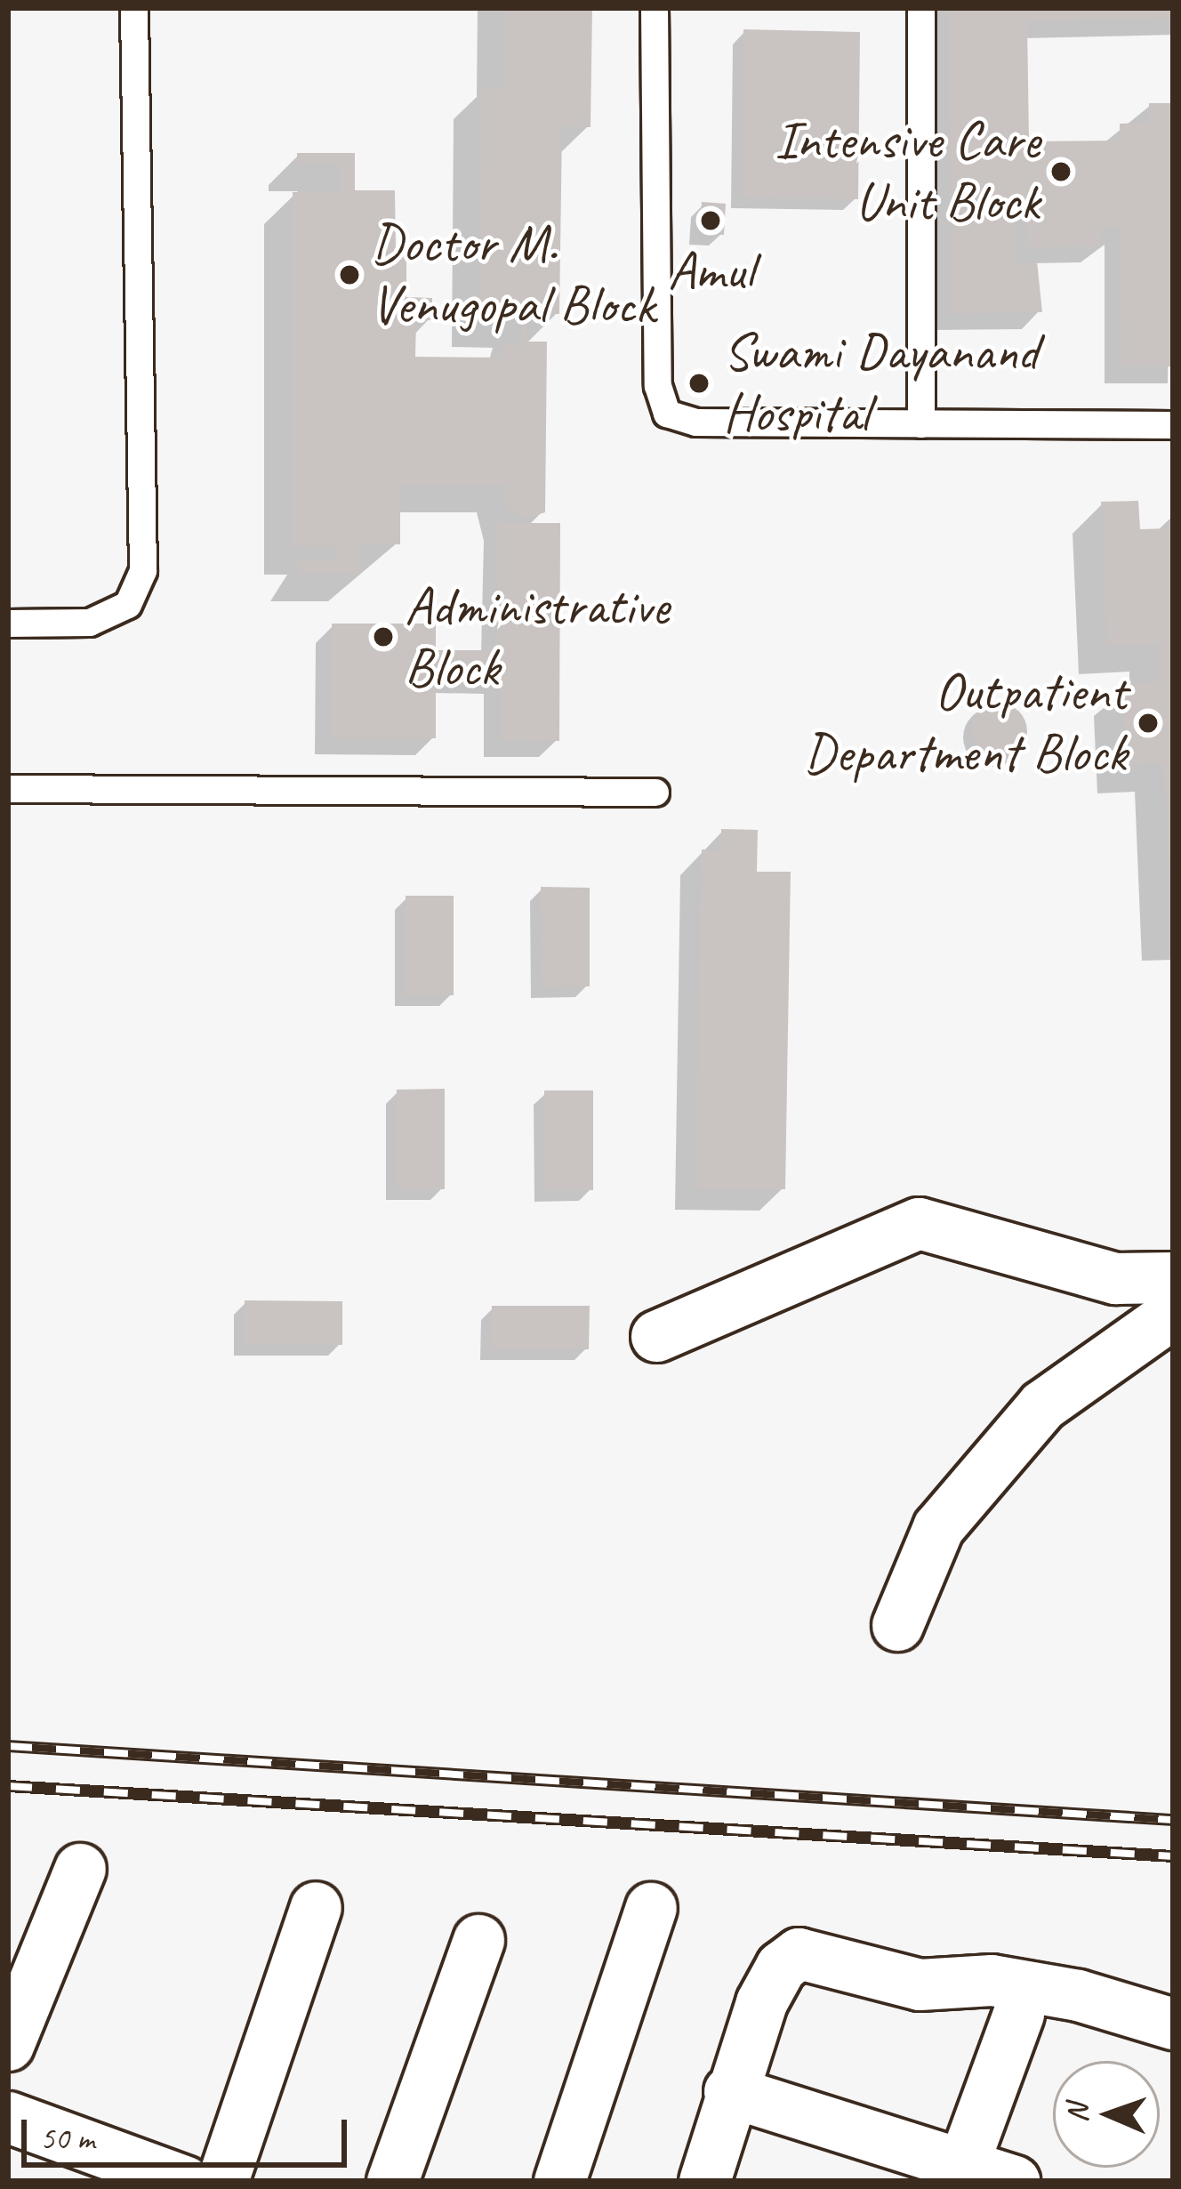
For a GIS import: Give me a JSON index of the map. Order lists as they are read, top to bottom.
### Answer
{
  "places": [
    "Intensive Care Unit Block",
    "Amul",
    "Doctor M. Venugopal Block",
    "Swami Dayanand Hospital",
    "Administrative Block",
    "Outpatient Department Block"
  ],
  "scale_bar": "50 m",
  "north": "left"
}
